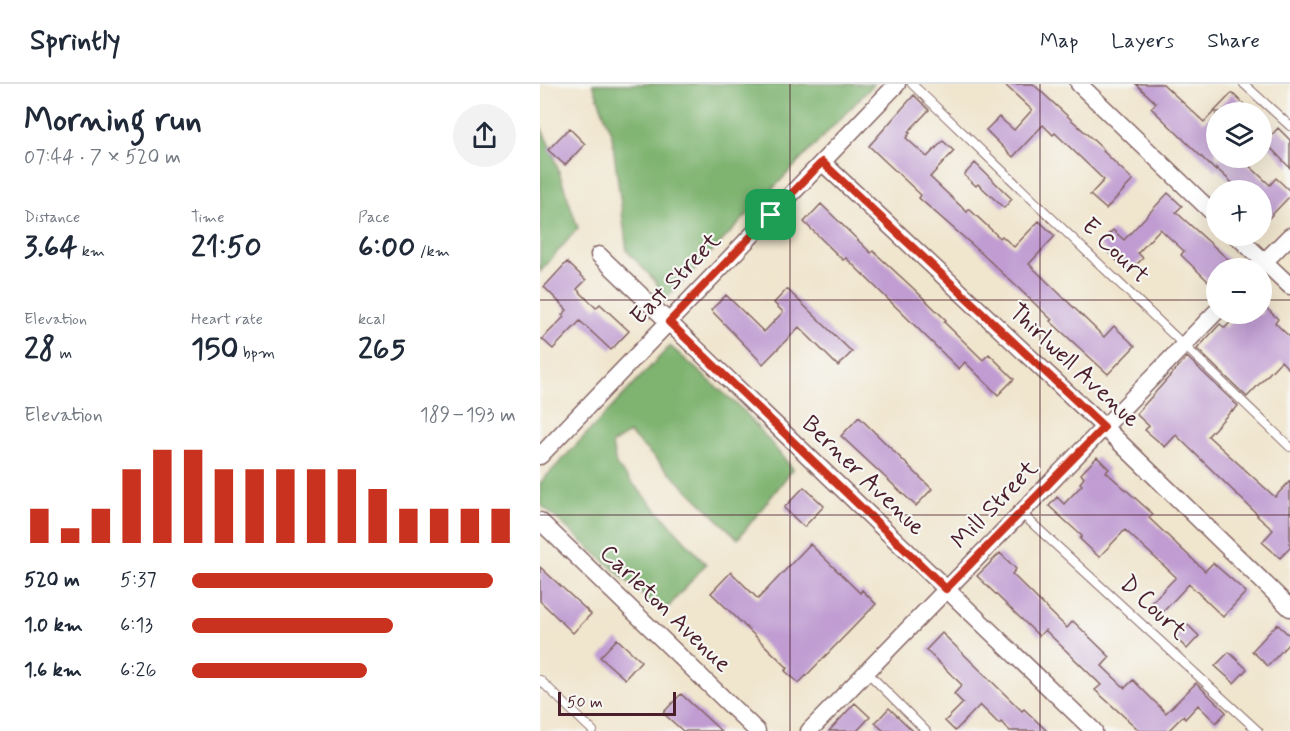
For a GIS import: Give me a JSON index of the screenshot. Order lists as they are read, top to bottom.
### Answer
{
  "streets": {
    "street": [
      "East Street",
      "Thirlwell Avenue",
      "Berner Avenue",
      "Mill Street",
      "Carleton Avenue"
    ],
    "lane": ["E Court", "D Court"]
  },
  "crossings": [
    ["E Court", "Mill Street"],
    ["East Street", "Thirlwell Avenue"],
    ["East Street", "Berner Avenue"],
    ["Thirlwell Avenue", "Mill Street"],
    ["Berner Avenue", "Mill Street"],
    ["Mill Street", "D Court"]
  ],
  "scale_bar": "50 m",
  "page": {
    "header": "Sprintly",
    "nav": ["Map", "Layers", "Share"],
    "heading": ["Morning run", "07:44 · 7 × 520 m"],
    "map_buttons": ["+", "−"],
    "stats": [
      ["Distance", "3.64 km"],
      ["Time", "21:50"],
      ["Pace", "6:00 /km"],
      ["Elevation", "28 m"],
      ["Heart rate", "150 bpm"],
      ["kcal", "265"]
    ],
    "chart": ["Elevation", "189–193 m"],
    "list": [
      {
        "name": "520 m",
        "note": "5:37"
      },
      {
        "name": "1.0 km",
        "note": "6:13"
      },
      {
        "name": "1.6 km",
        "note": "6:26"
      }
    ],
    "scale": "50 m"
  }
}
